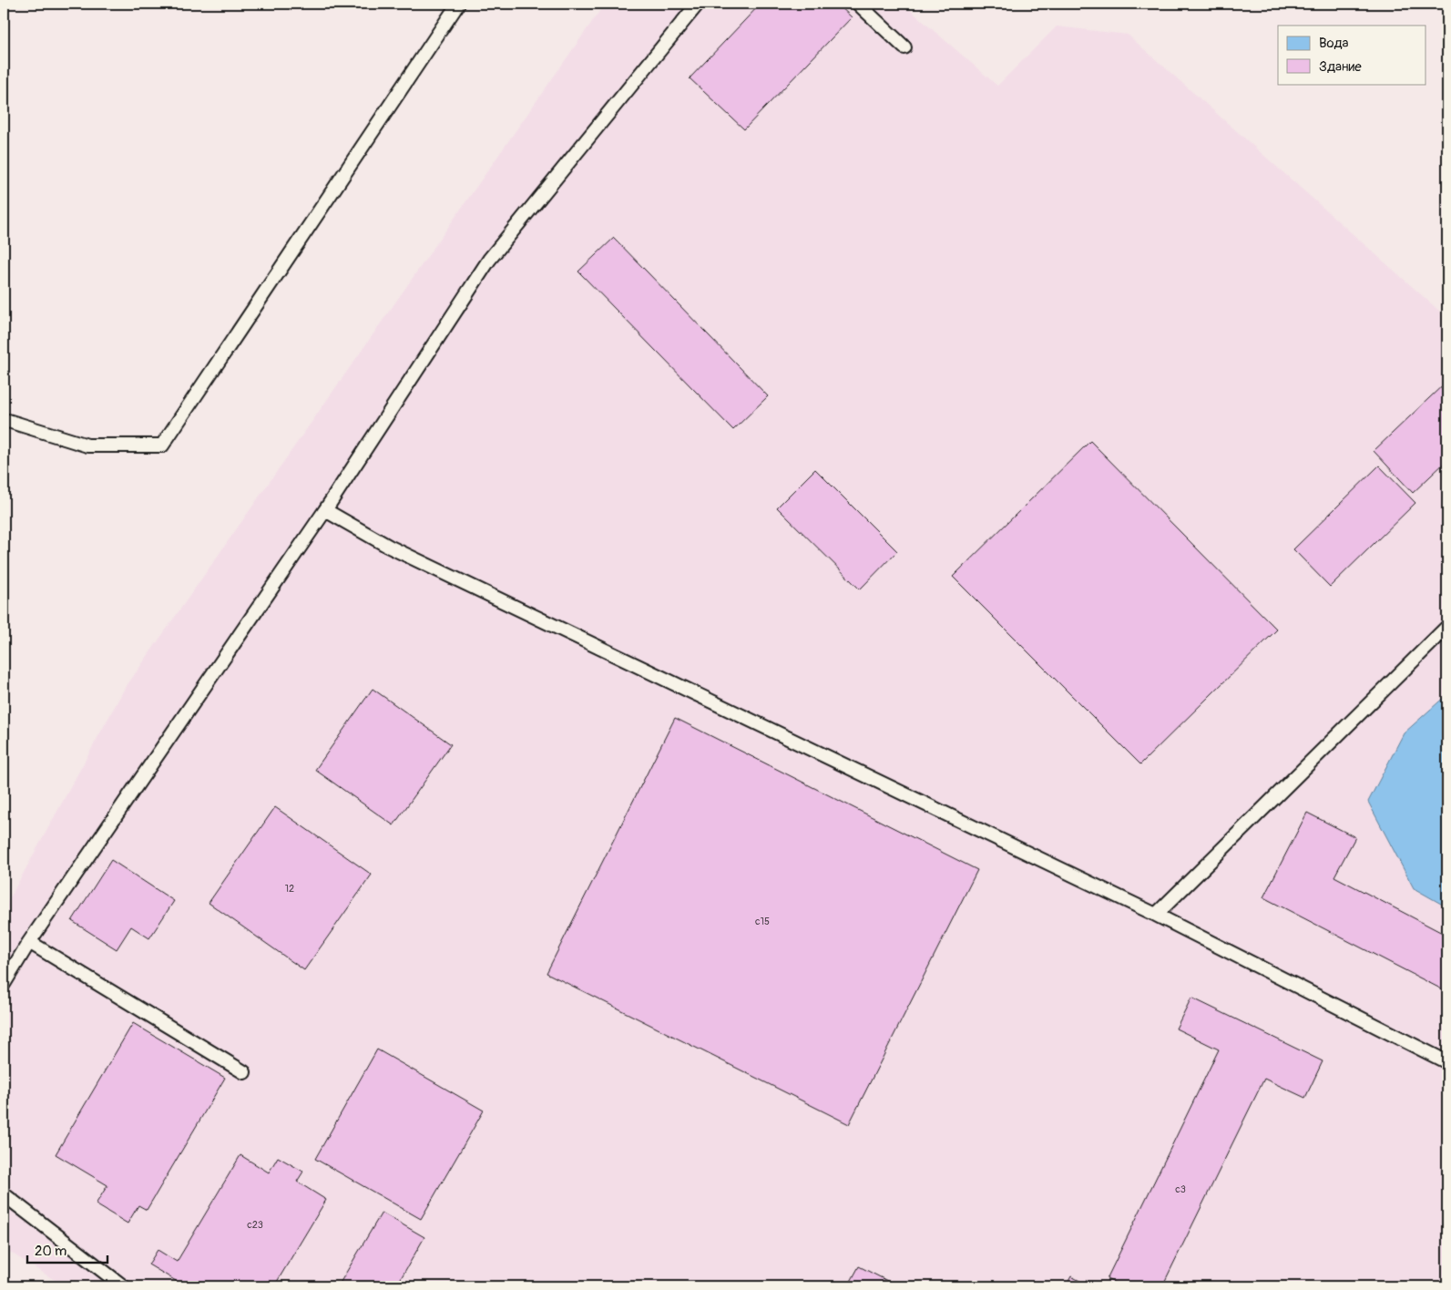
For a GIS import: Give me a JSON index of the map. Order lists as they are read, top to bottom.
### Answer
{
  "house_numbers": [
    "12",
    "с15",
    "с3",
    "с23"
  ],
  "legend": ["Вода", "Здание"],
  "scale_bar": "20 m"
}
